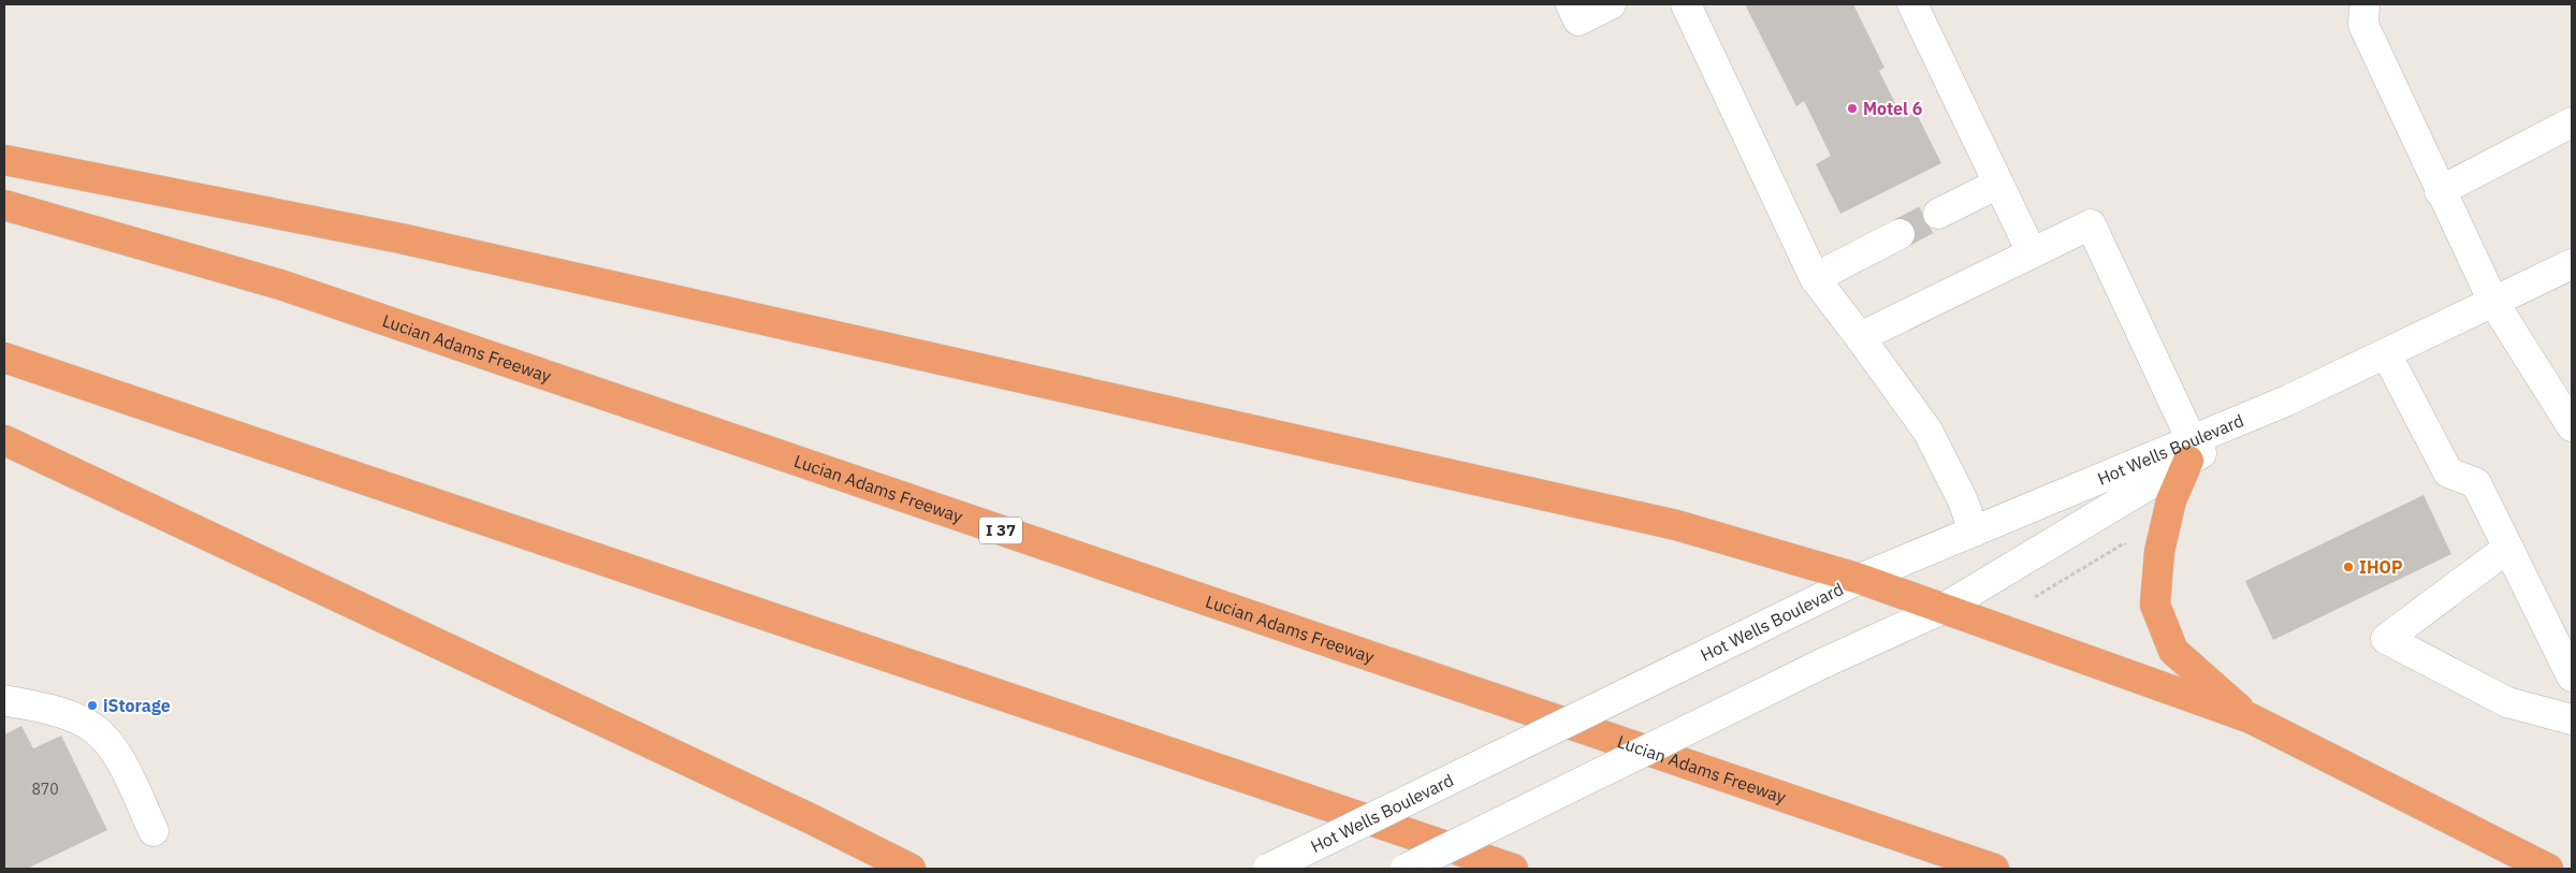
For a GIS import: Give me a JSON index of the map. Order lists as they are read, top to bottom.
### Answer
{
  "streets": {
    "highway": ["Lucian Adams Freeway", "I 37"],
    "street": ["Hot Wells Boulevard"]
  },
  "places": ["Motel 6", "IHOP", "iStorage"],
  "house_numbers": ["870"]
}
